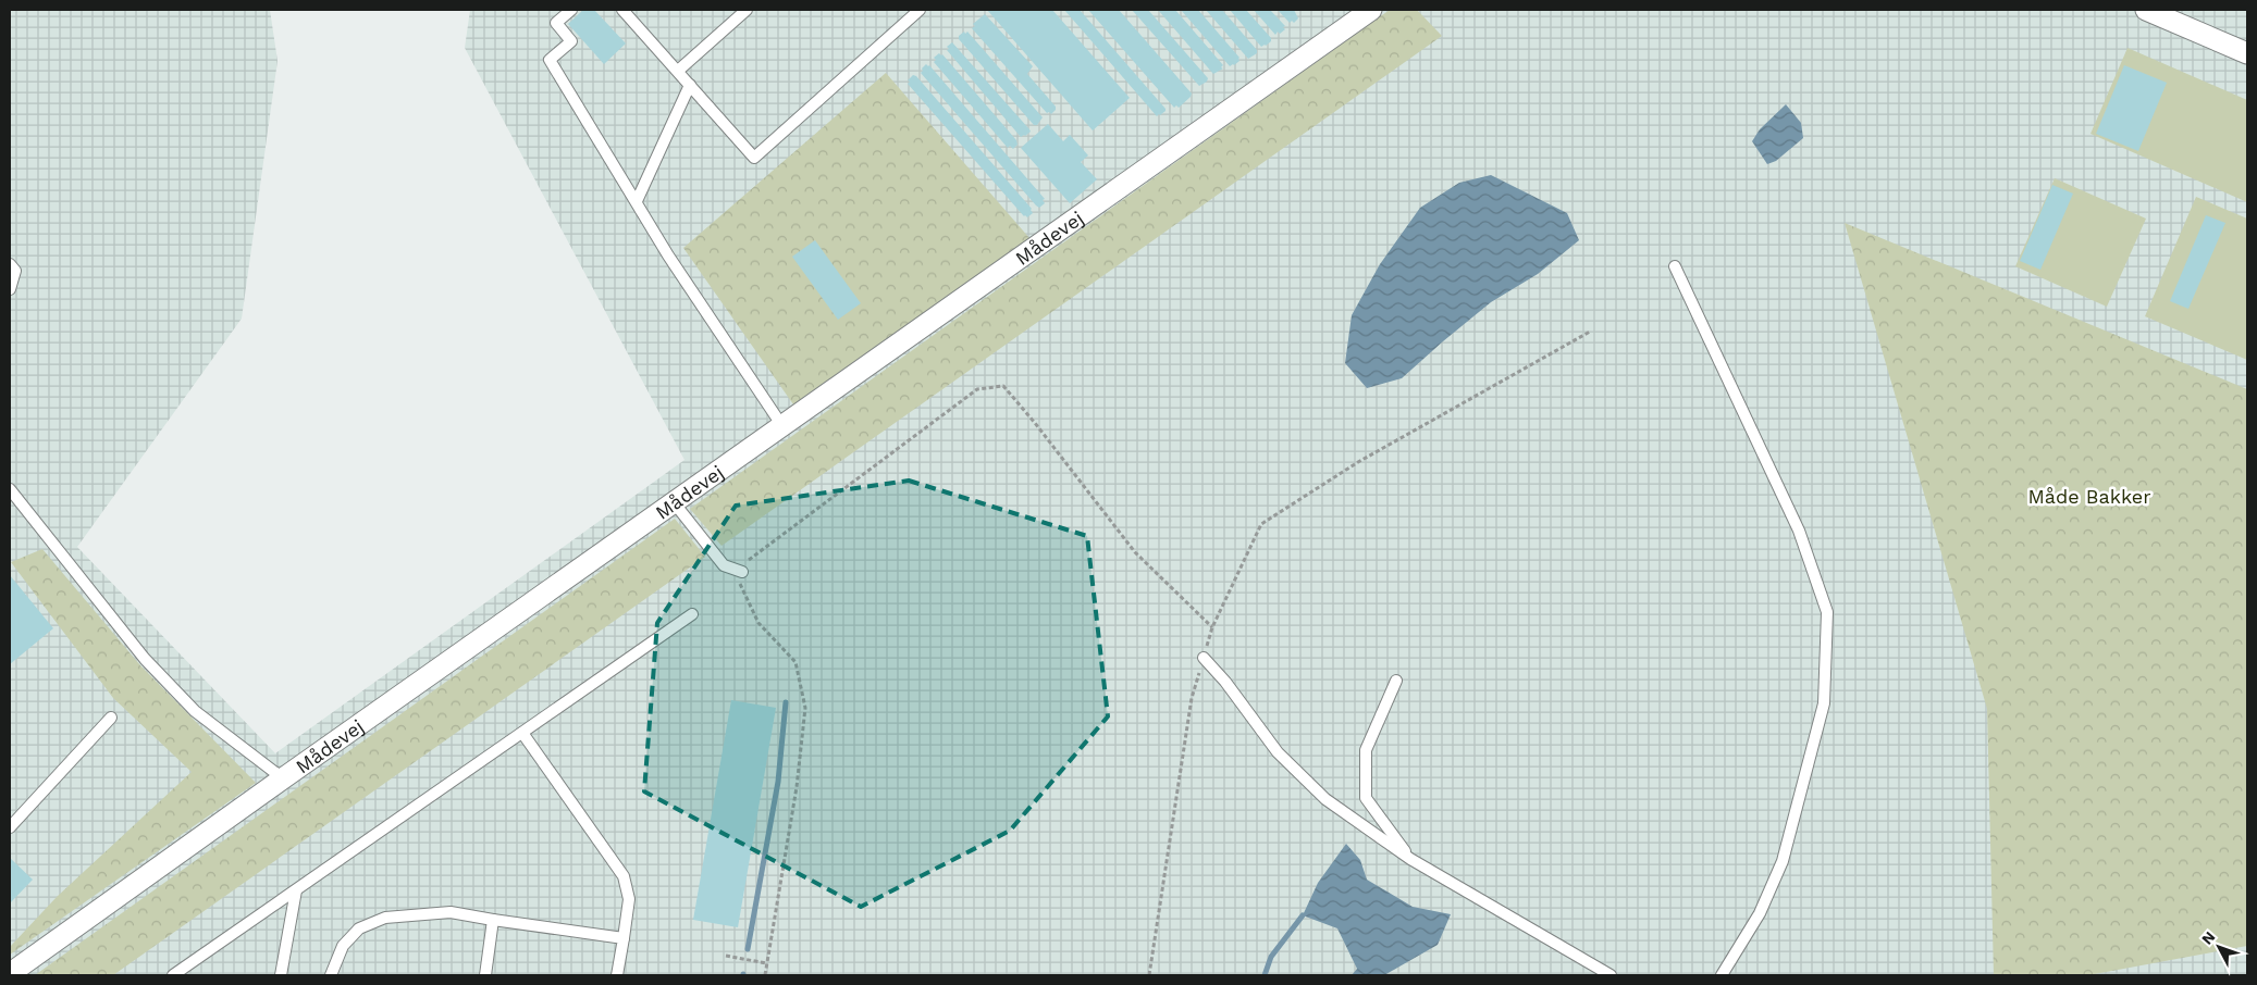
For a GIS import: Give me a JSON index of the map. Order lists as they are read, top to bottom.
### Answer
{
  "streets": {
    "street": ["Mådevej"]
  },
  "parks": ["Måde Bakker"],
  "north": "top left"
}
